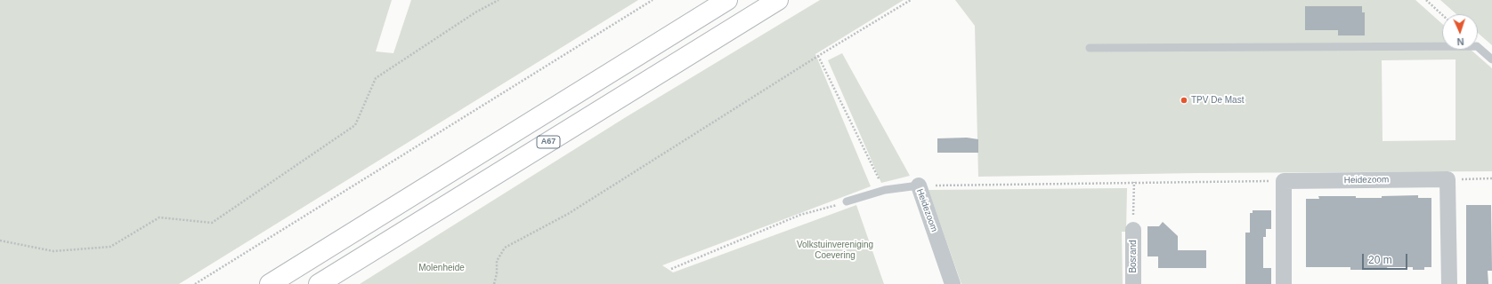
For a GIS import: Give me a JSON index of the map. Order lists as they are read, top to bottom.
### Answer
{
  "streets": {
    "highway": ["A67"],
    "street": ["Heidezoom", "Bosrand"]
  },
  "parks": ["Volkstuinvereniging Coevering", "Molenheide"],
  "places": ["TPV De Mast"],
  "scale_bar": "20 m",
  "north": "bottom"
}
